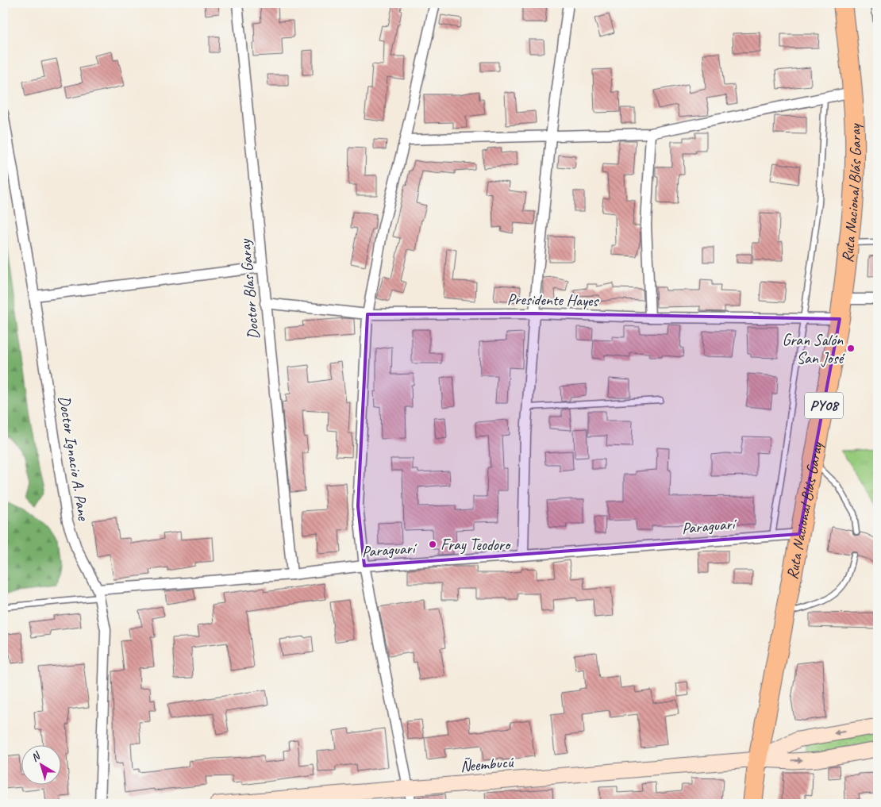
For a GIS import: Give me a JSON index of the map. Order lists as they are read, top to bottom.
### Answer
{
  "streets": {
    "highway": ["Ruta Nacional Blás Garay", "PY08"],
    "street": [
      "Doctor Blas Garay",
      "Presidente Hayes",
      "Doctor Ignacio A. Pane",
      "Paraguarí",
      "Ñeembucú"
    ]
  },
  "crossings": [
    ["Ruta Nacional Blás Garay", "Presidente Hayes"],
    ["Ruta Nacional Blás Garay", "Paraguarí"],
    ["Ruta Nacional Blás Garay", "Ñeembucú"],
    ["Doctor Blas Garay", "Presidente Hayes"],
    ["Doctor Blas Garay", "Paraguarí"],
    ["Doctor Ignacio A. Pane", "Paraguarí"]
  ],
  "places": ["Gran Salón San José", "Fray Teodoro"],
  "north": "top left"
}
